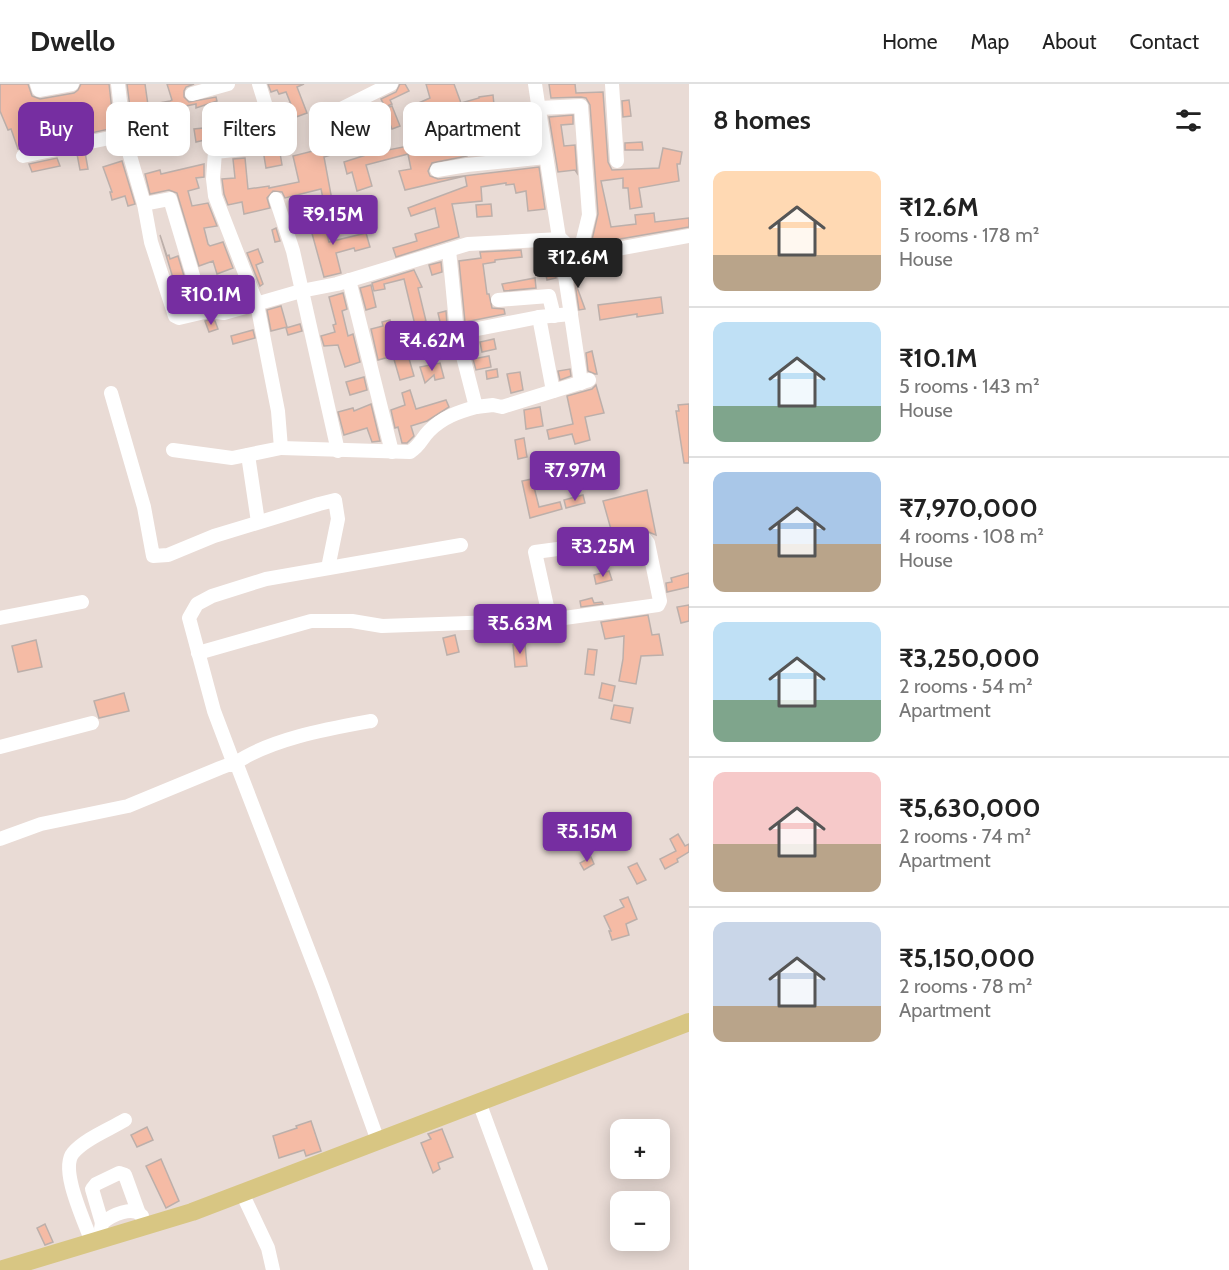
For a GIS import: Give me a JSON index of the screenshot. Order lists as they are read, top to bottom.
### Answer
{
  "page": {
    "header": "Dwello",
    "nav": [
      "Home",
      "Map",
      "About",
      "Contact"
    ],
    "heading": "8 homes",
    "chip": [
      "Buy",
      "Rent",
      "Filters",
      "New",
      "Apartment"
    ],
    "list": [
      {
        "name": "₹12.6M",
        "note": "5 rooms · 178 m² · House"
      },
      {
        "name": "₹10.1M",
        "note": "5 rooms · 143 m² · House"
      },
      {
        "name": "₹7,970,000",
        "note": "4 rooms · 108 m² · House"
      },
      {
        "name": "₹3,250,000",
        "note": "2 rooms · 54 m² · Apartment"
      },
      {
        "name": "₹5,630,000",
        "note": "2 rooms · 74 m² · Apartment"
      },
      {
        "name": "₹5,150,000",
        "note": "2 rooms · 78 m² · Apartment"
      }
    ],
    "price": [
      "₹9.15M",
      "₹12.6M",
      "₹10.1M",
      "₹4.62M",
      "₹7.97M",
      "₹3.25M",
      "₹5.63M",
      "₹5.15M"
    ],
    "map_buttons": ["+", "−"]
  }
}
